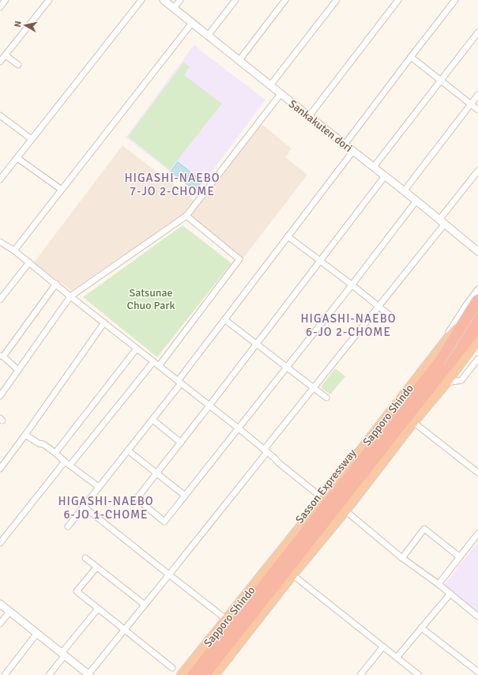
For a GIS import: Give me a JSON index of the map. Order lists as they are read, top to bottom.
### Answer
{
  "streets": {
    "highway": ["Sapporo Shindo", "Sasson Expressway"],
    "street": ["Sankakuten dori"]
  },
  "crossings": [
    ["Sapporo Shindo", "Sasson Expressway"]
  ],
  "districts": ["HIGASHI-NAEBO 7-JO 2-CHOME", "HIGASHI-NAEBO 6-JO 2-CHOME", "HIGASHI-NAEBO 6-JO 1-CHOME"],
  "parks": ["Satsunae Chuo Park"],
  "north": "left"
}
